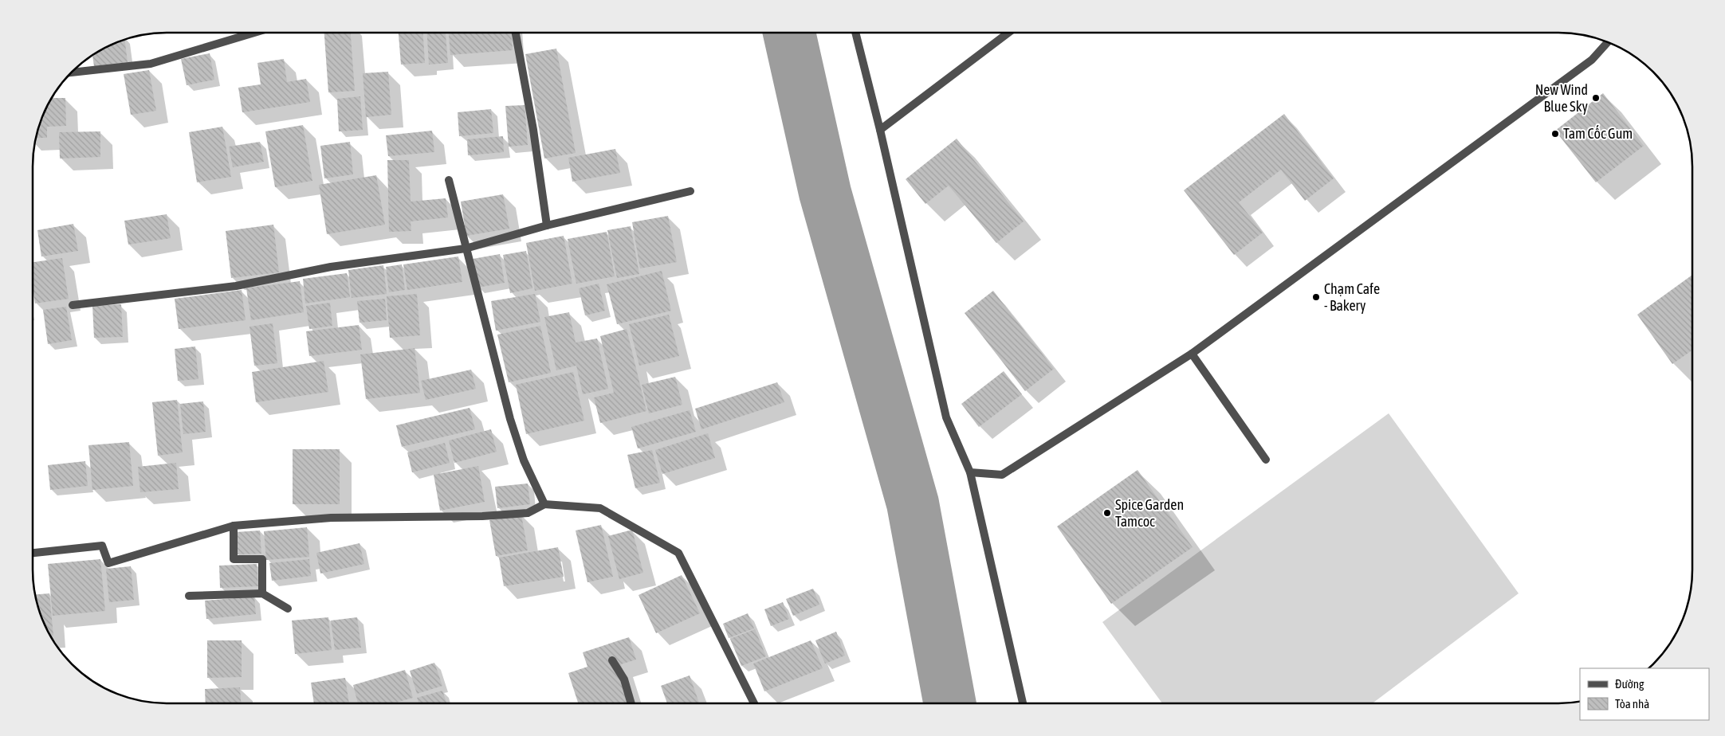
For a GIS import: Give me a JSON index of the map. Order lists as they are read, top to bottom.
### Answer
{
  "places": [
    "New Wind Blue Sky",
    "Tam Cốc Gum",
    "Chạm Cafe - Bakery",
    "Spice Garden Tamcoc"
  ],
  "legend": ["Đường", "Tòa nhà"]
}
